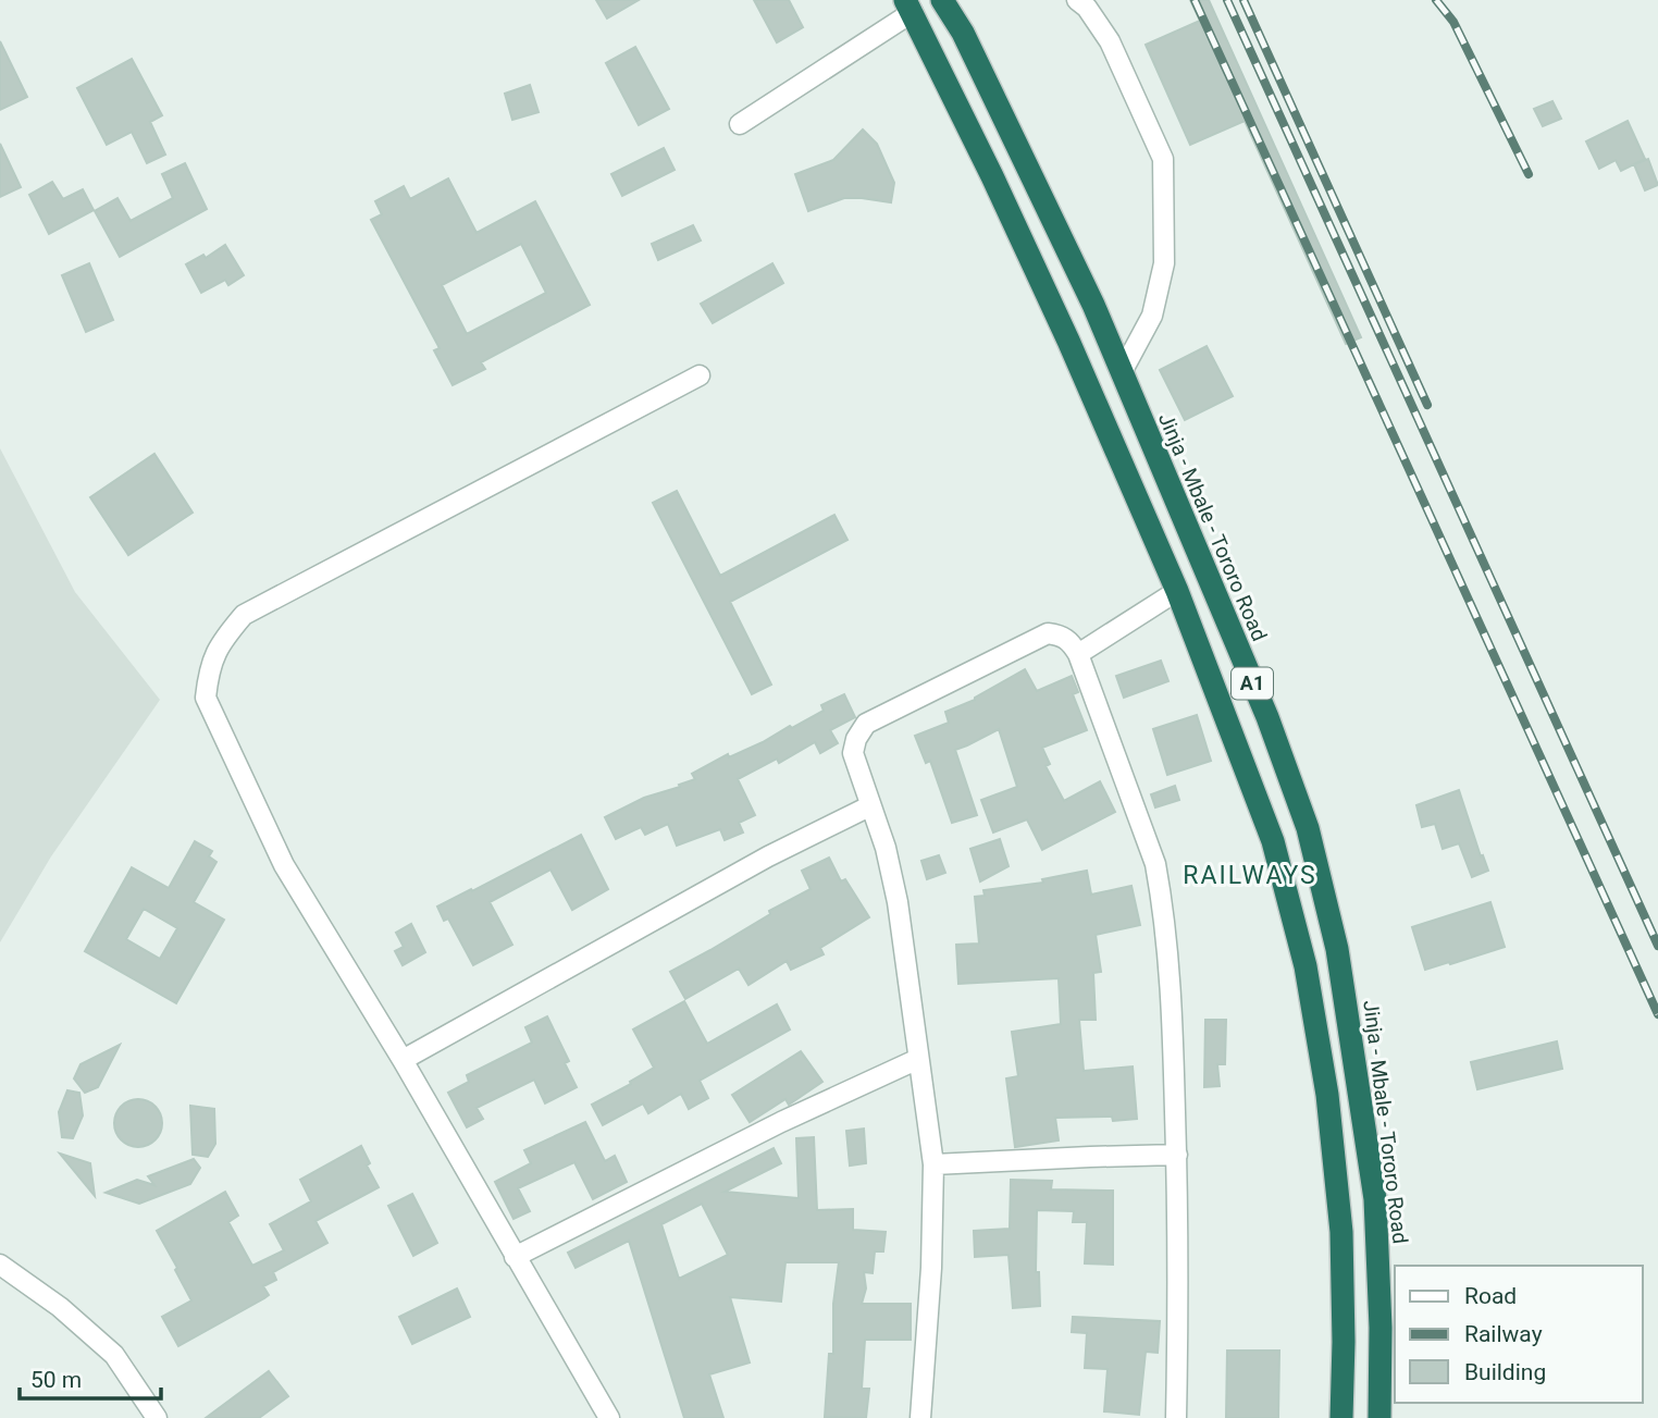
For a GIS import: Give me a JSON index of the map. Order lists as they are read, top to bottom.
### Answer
{
  "streets": {
    "highway": ["Jinja - Mbale - Tororo Road", "A1"]
  },
  "districts": ["RAILWAYS"],
  "legend": ["Road", "Railway", "Building"],
  "scale_bar": "50 m"
}
